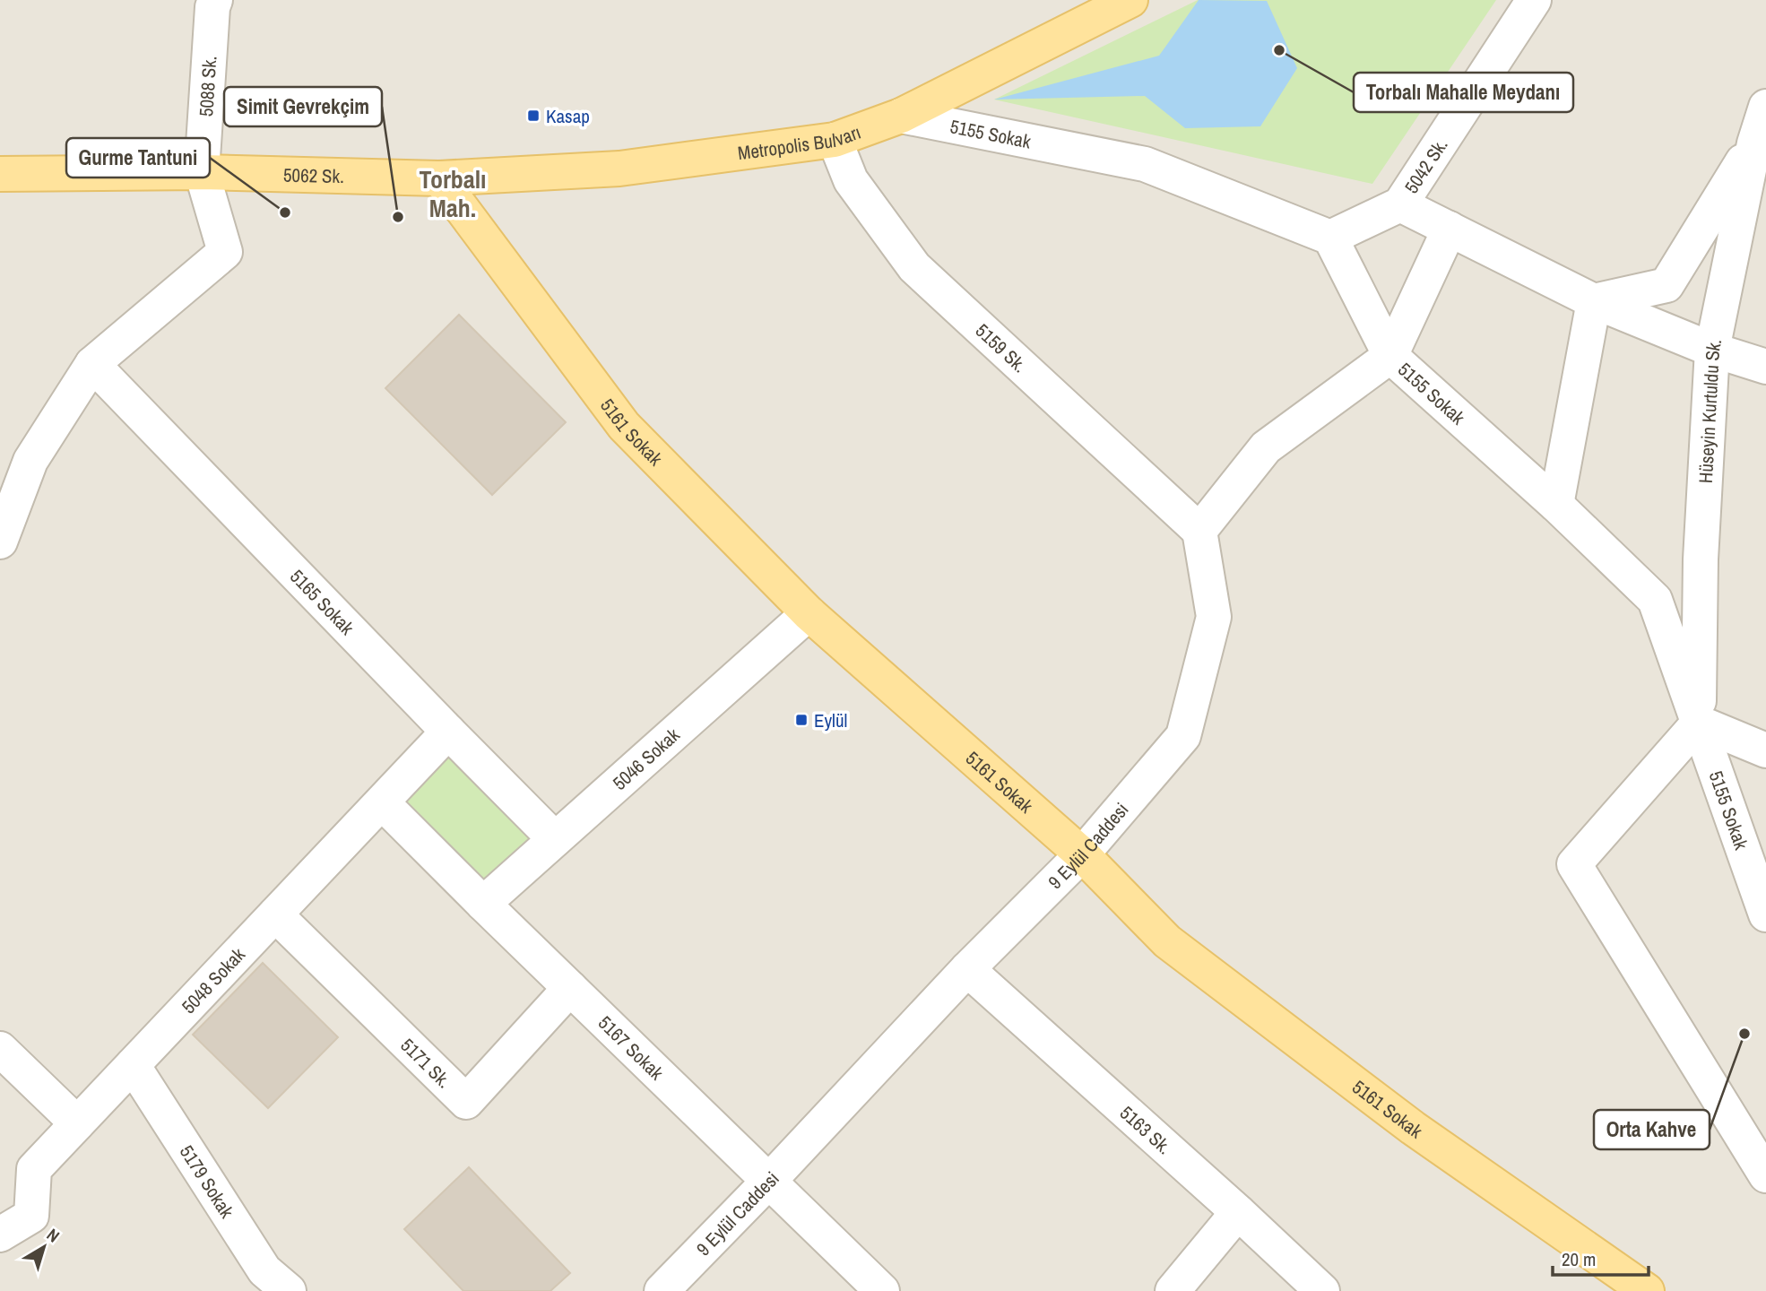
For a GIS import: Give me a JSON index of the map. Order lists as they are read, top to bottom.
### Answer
{
  "streets": {
    "main road": ["Metropolis Bulvarı", "5062 Sk.", "5161 Sokak"],
    "street": [
      "5088 Sk.",
      "5155 Sokak",
      "5042 Sk.",
      "5159 Sk.",
      "Hüseyin Kurtuldu Sk.",
      "5165 Sokak",
      "5046 Sokak",
      "9 Eylül Caddesi",
      "5048 Sokak",
      "5167 Sokak",
      "5171 Sk.",
      "5163 Sk.",
      "5179 Sokak"
    ]
  },
  "crossings": [
    ["5088 Sk.", "5062 Sk."],
    ["5155 Sokak", "Metropolis Bulvarı"],
    ["5155 Sokak", "5042 Sk."],
    ["5155 Sokak", "Hüseyin Kurtuldu Sk."],
    ["Metropolis Bulvarı", "5062 Sk."],
    ["Metropolis Bulvarı", "5159 Sk."],
    ["Metropolis Bulvarı", "5161 Sokak"],
    ["5062 Sk.", "5161 Sokak"],
    ["5159 Sk.", "9 Eylül Caddesi"],
    ["5161 Sokak", "5046 Sokak"],
    ["5161 Sokak", "9 Eylül Caddesi"],
    ["5165 Sokak", "5046 Sokak"],
    ["5165 Sokak", "5048 Sokak"],
    ["5046 Sokak", "5167 Sokak"],
    ["9 Eylül Caddesi", "5167 Sokak"],
    ["9 Eylül Caddesi", "5163 Sk."],
    ["5048 Sokak", "5167 Sokak"],
    ["5048 Sokak", "5171 Sk."],
    ["5048 Sokak", "5179 Sokak"],
    ["5167 Sokak", "5171 Sk."]
  ],
  "districts": ["Torbalı Mah."],
  "places": {
    "other": [
      "Torbalı Mahalle Meydanı",
      "Gurme Tantuni",
      "Simit Gevrekçim",
      "Orta Kahve"
    ],
    "transit": ["Kasap", "Eylül"]
  },
  "scale_bar": "20 m",
  "north": "top right"
}
